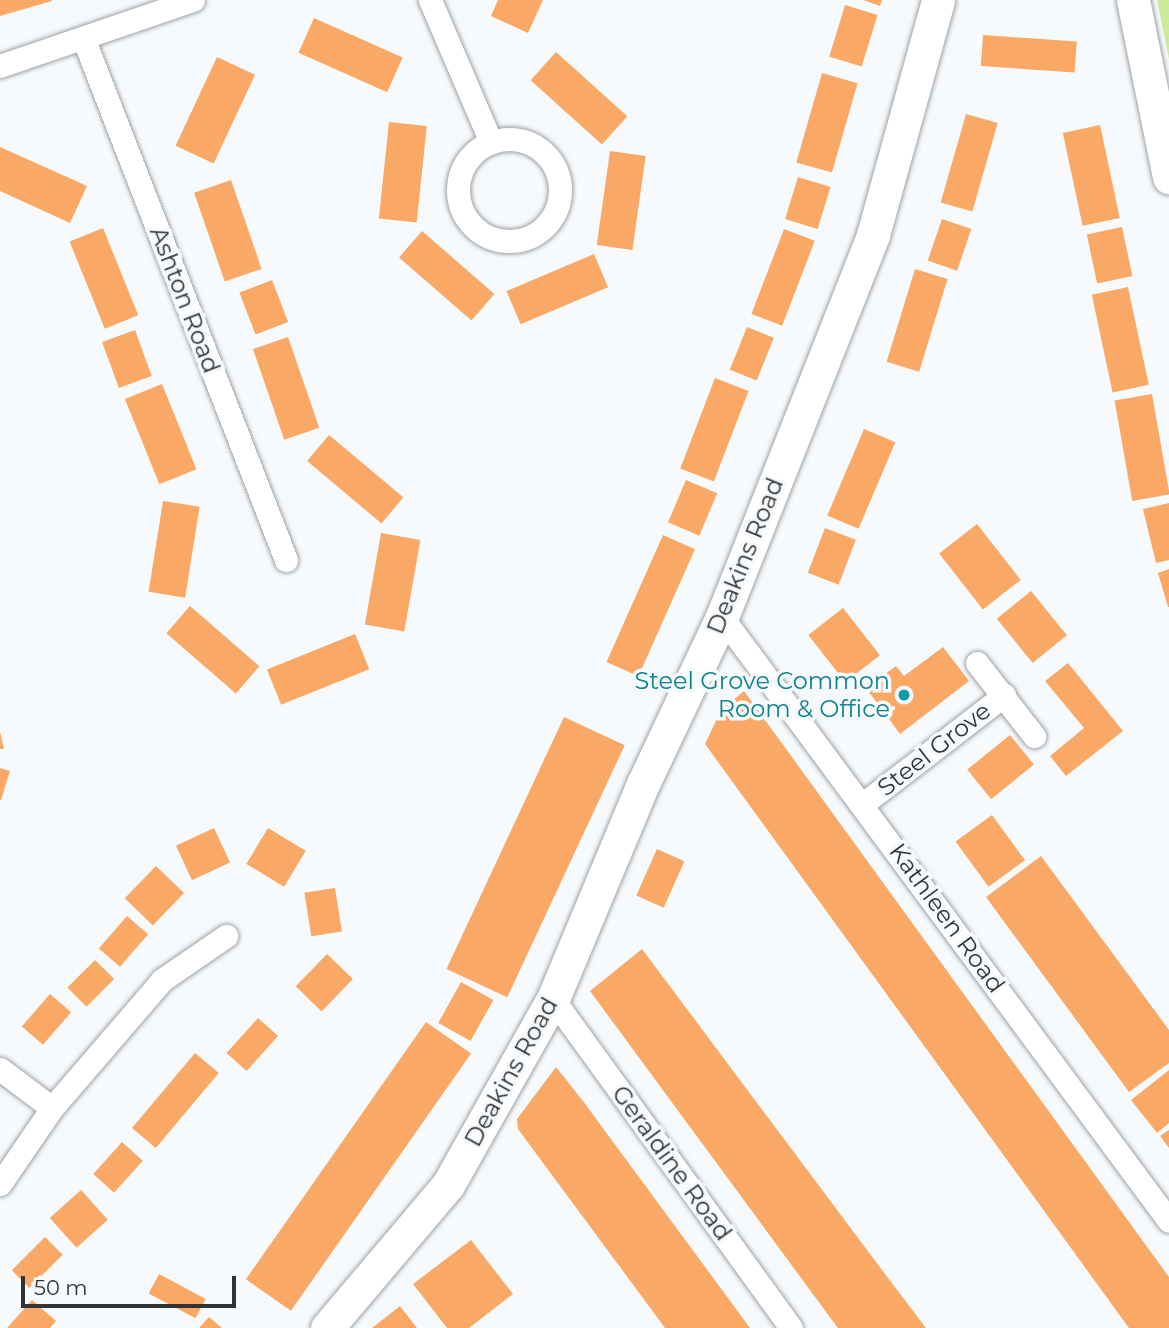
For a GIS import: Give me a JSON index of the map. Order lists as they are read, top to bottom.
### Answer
{
  "streets": {
    "street": [
      "Ashton Road",
      "Deakins Road",
      "Steel Grove",
      "Kathleen Road",
      "Geraldine Road"
    ]
  },
  "crossings": [
    ["Deakins Road", "Kathleen Road"],
    ["Deakins Road", "Geraldine Road"],
    ["Steel Grove", "Kathleen Road"]
  ],
  "places": ["Steel Grove Common Room & Office"],
  "scale_bar": "50 m"
}
